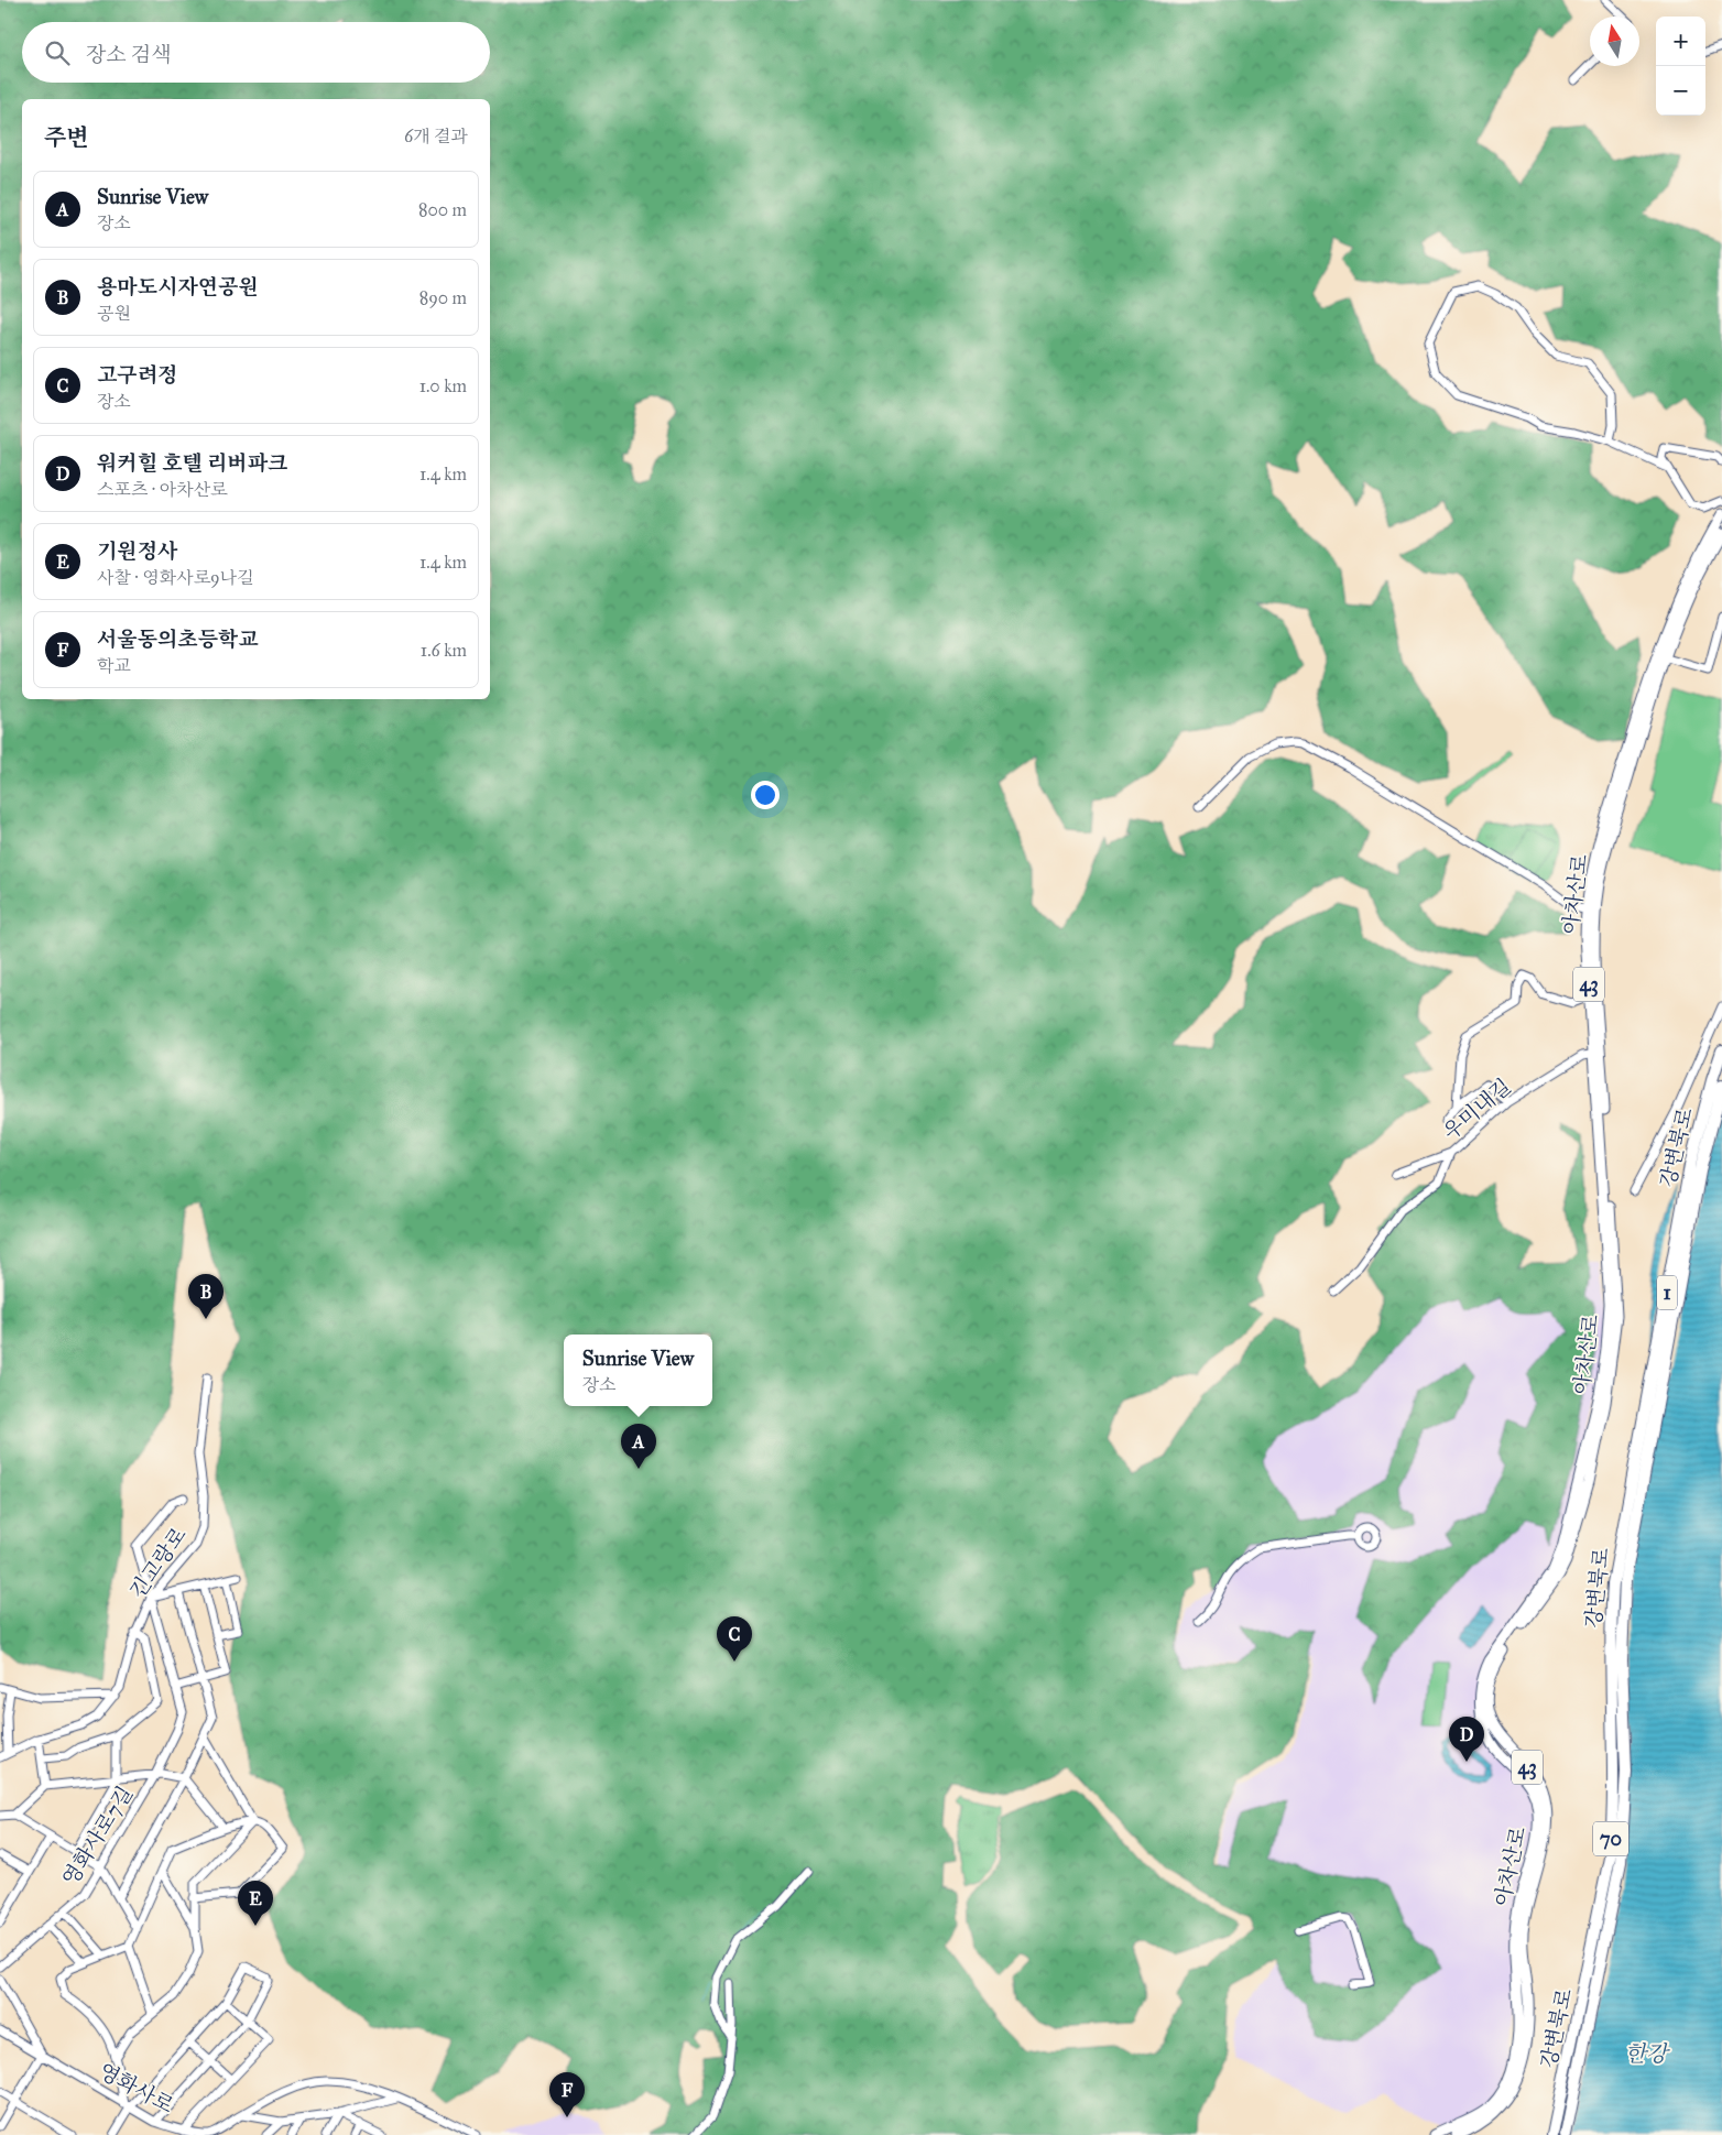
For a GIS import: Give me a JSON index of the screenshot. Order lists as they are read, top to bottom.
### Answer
{
  "streets": {
    "highway": ["강변북로", "1", "70"],
    "main road": ["아차산로", "43"],
    "street": [
      "우미내길",
      "긴고랑로",
      "영화사로7길",
      "영화사로"
    ]
  },
  "crossings": [
    ["아차산로", "우미내길"],
    ["긴고랑로", "영화사로7길"]
  ],
  "water": ["한강"],
  "north": "top",
  "page": {
    "map_buttons": ["+", "−"],
    "search": "장소 검색",
    "heading": ["주변", "6개 결과"],
    "list": [
      {
        "mark": "A",
        "name": "Sunrise View",
        "note": "장소",
        "value": "800 m"
      },
      {
        "mark": "B",
        "name": "용마도시자연공원",
        "note": "공원",
        "value": "890 m"
      },
      {
        "mark": "C",
        "name": "고구려정",
        "note": "장소",
        "value": "1.0 km"
      },
      {
        "mark": "D",
        "name": "워커힐 호텔 리버파크",
        "note": "스포츠 · 아차산로",
        "value": "1.4 km"
      },
      {
        "mark": "E",
        "name": "기원정사",
        "note": "사찰 · 영화사로9나길",
        "value": "1.4 km"
      },
      {
        "mark": "F",
        "name": "서울동의초등학교",
        "note": "학교",
        "value": "1.6 km"
      }
    ],
    "pins": [
      "B",
      "A",
      "C",
      "D",
      "E",
      "F"
    ],
    "popup": ["Sunrise View", "장소"]
  }
}
